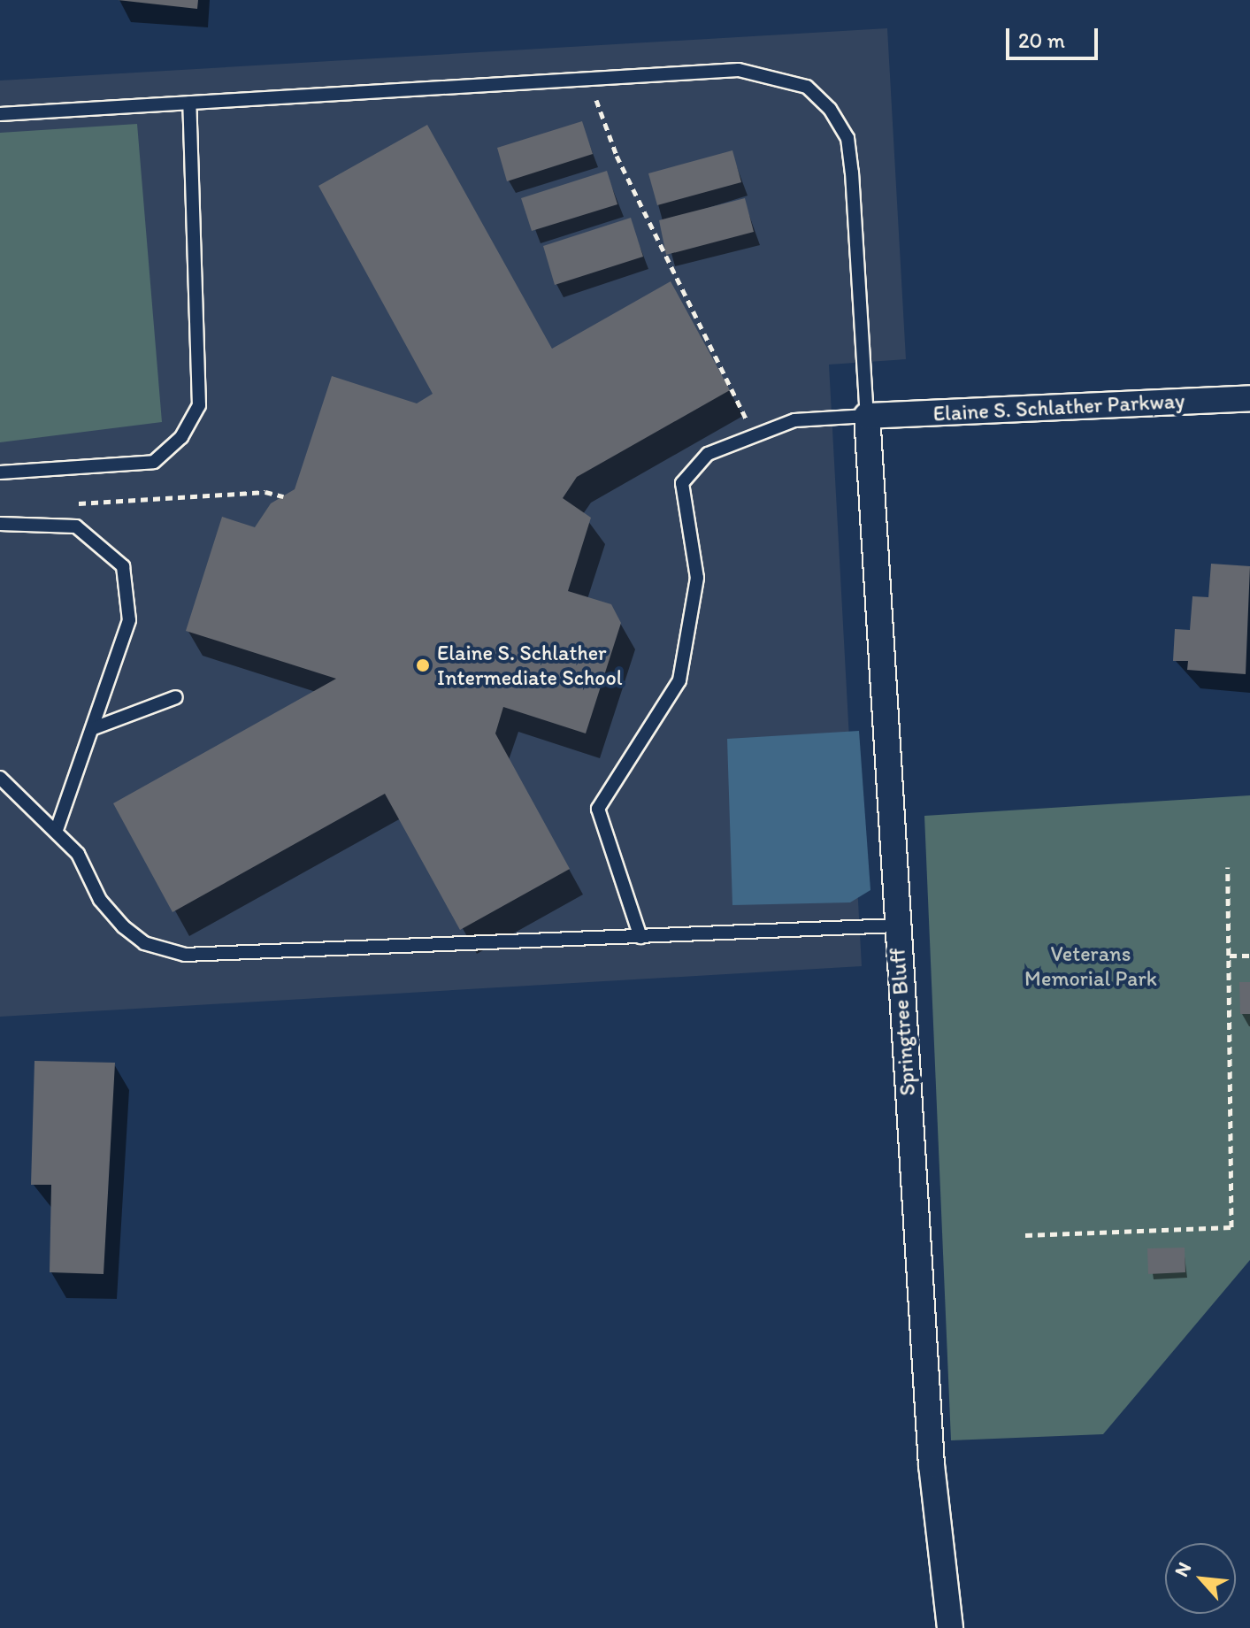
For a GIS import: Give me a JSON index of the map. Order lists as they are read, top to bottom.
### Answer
{
  "streets": {
    "street": ["Elaine S. Schlather Parkway", "Springtree Bluff"]
  },
  "crossings": [
    ["Elaine S. Schlather Parkway", "Springtree Bluff"]
  ],
  "parks": ["Veterans Memorial Park"],
  "places": ["Elaine S. Schlather Intermediate School"],
  "scale_bar": "20 m",
  "north": "top left"
}
